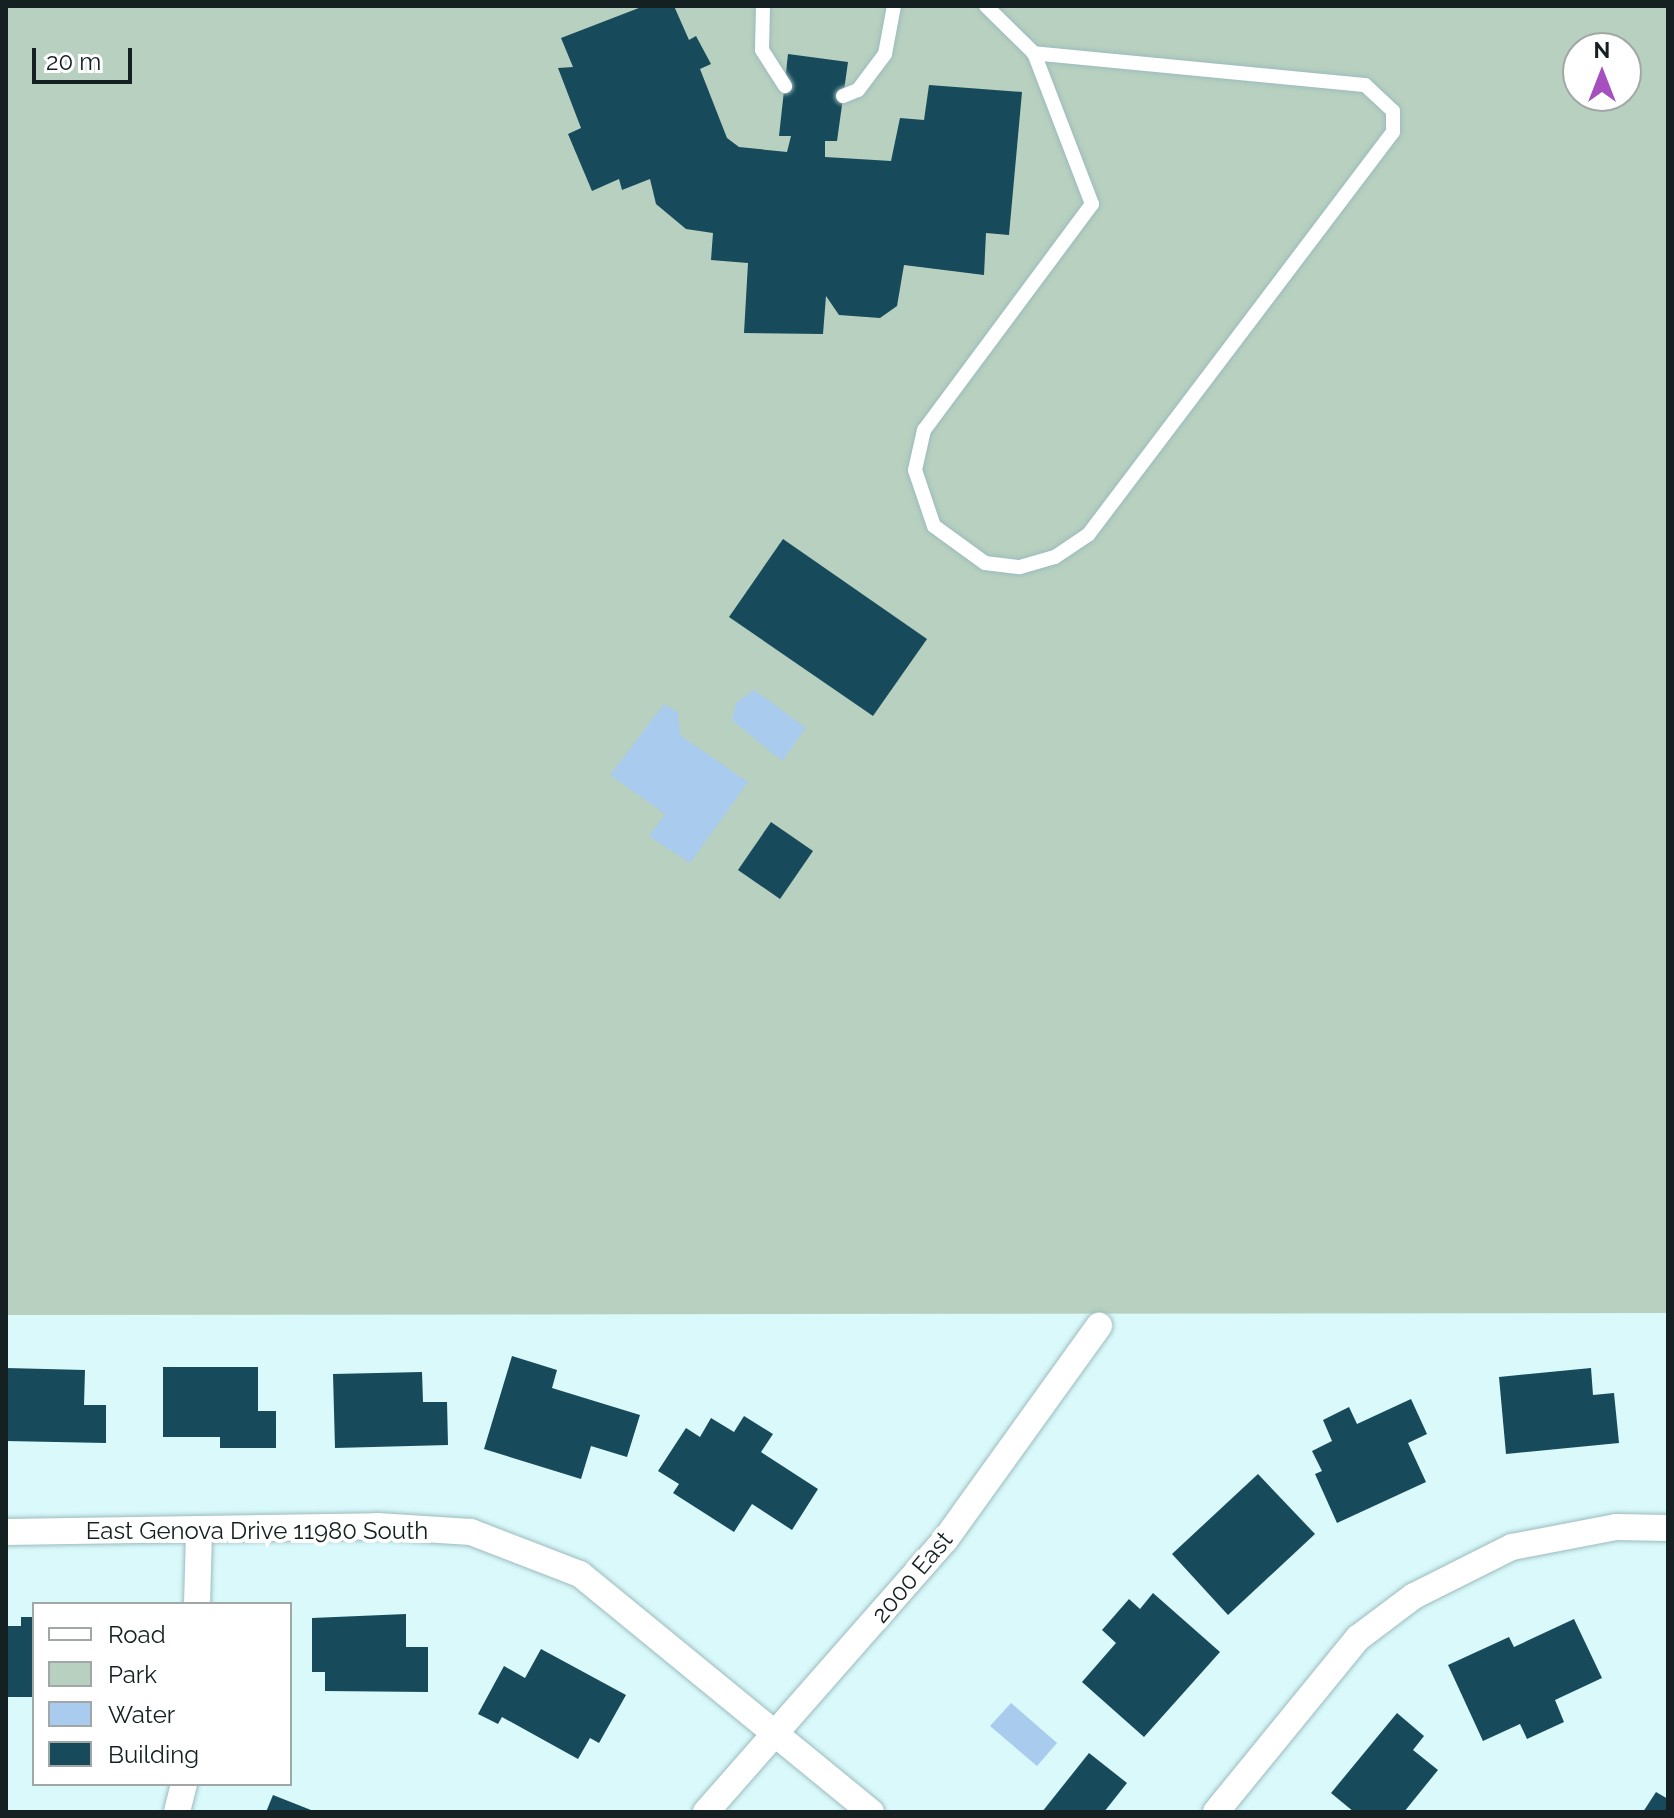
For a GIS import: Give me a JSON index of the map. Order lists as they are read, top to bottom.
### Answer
{
  "streets": {
    "street": ["East Genova Drive 11980 South", "2000 East"]
  },
  "crossings": [
    ["East Genova Drive 11980 South", "2000 East"]
  ],
  "legend": [
    "Road",
    "Park",
    "Water",
    "Building"
  ],
  "scale_bar": "20 m",
  "north": "top"
}
